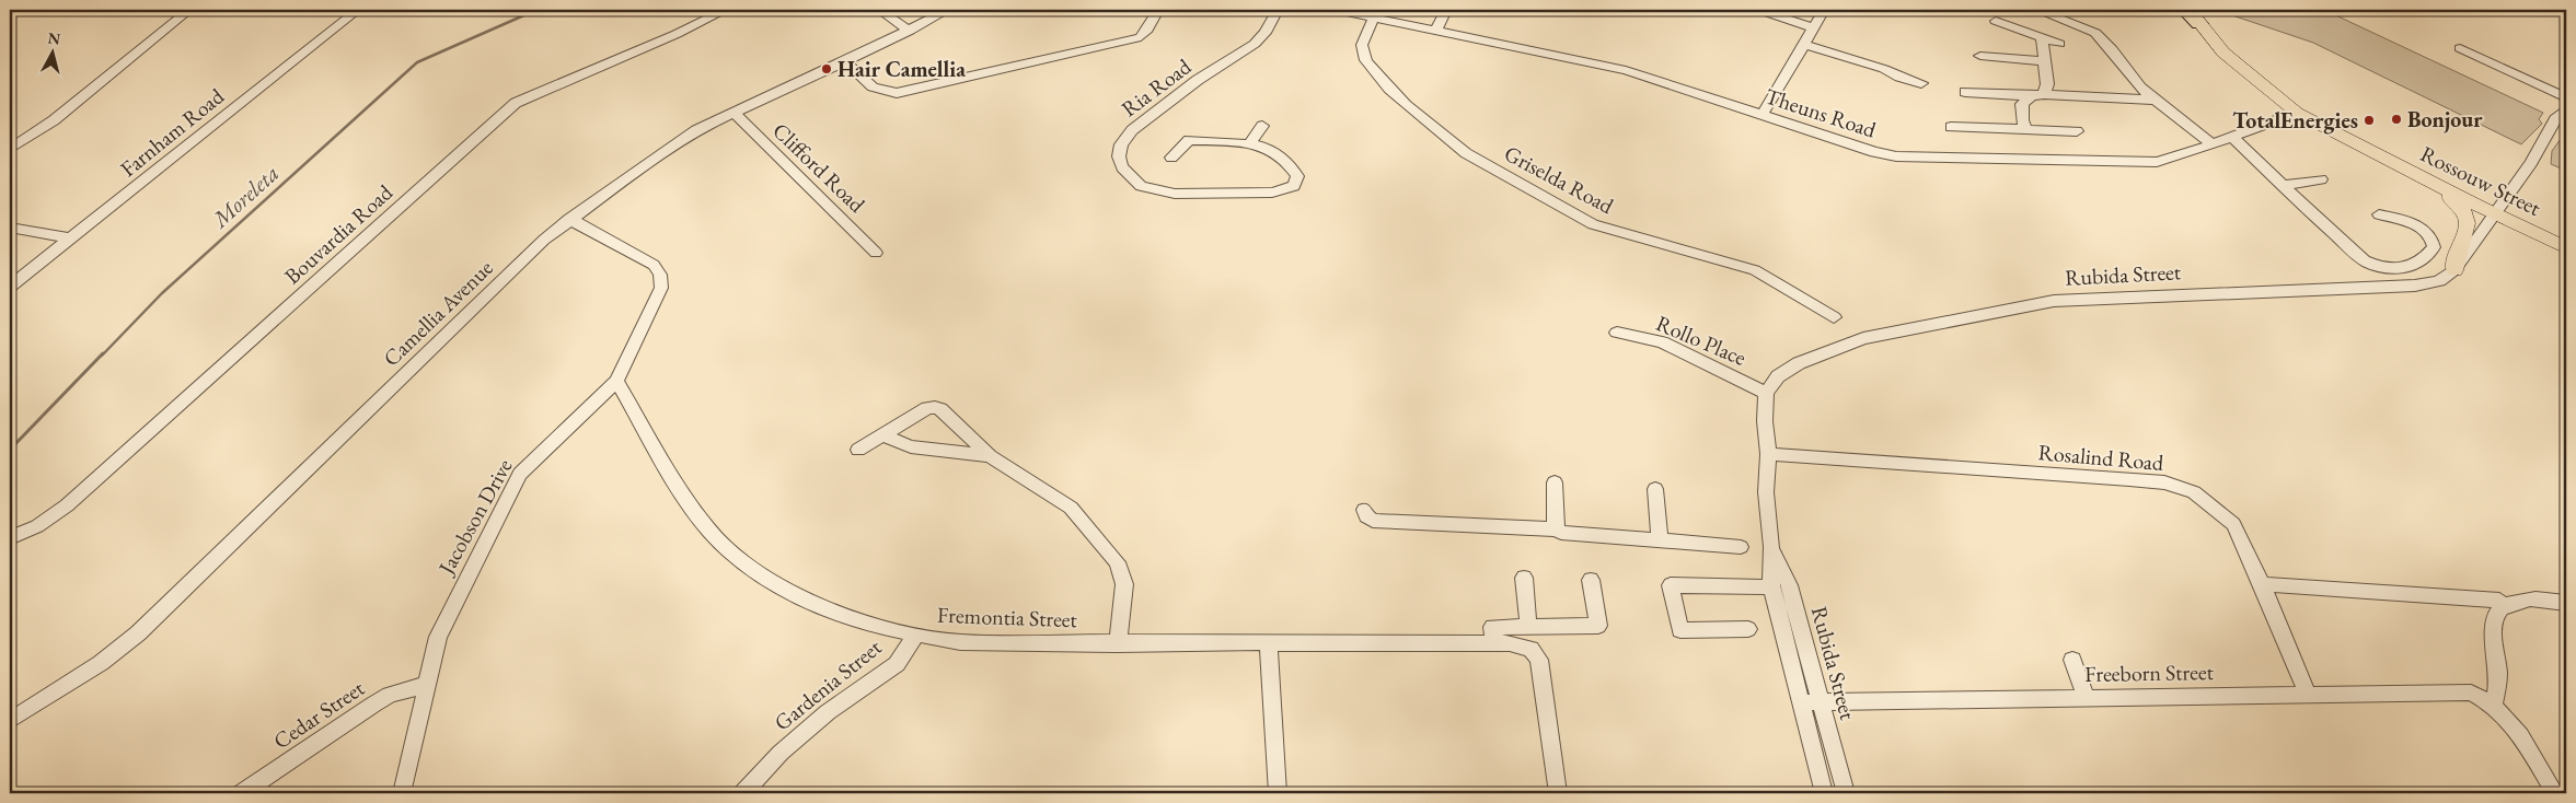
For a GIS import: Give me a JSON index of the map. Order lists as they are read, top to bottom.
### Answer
{
  "streets": {
    "main road": ["Rossouw Street"],
    "street": [
      "Ria Road",
      "Theuns Road",
      "Farnham Road",
      "Clifford Road",
      "Griselda Road",
      "Bouvardia Road",
      "Rubida Street",
      "Camellia Avenue",
      "Rollo Place",
      "Rosalind Road",
      "Jacobson Drive",
      "Fremontia Street",
      "Freeborn Street",
      "Gardenia Street",
      "Cedar Street"
    ]
  },
  "crossings": [
    ["Theuns Road", "Griselda Road"],
    ["Theuns Road", "Rossouw Street"],
    ["Clifford Road", "Camellia Avenue"],
    ["Rossouw Street", "Rubida Street"],
    ["Rubida Street", "Rollo Place"],
    ["Rubida Street", "Rosalind Road"],
    ["Rubida Street", "Freeborn Street"],
    ["Camellia Avenue", "Jacobson Drive"],
    ["Rosalind Road", "Freeborn Street"],
    ["Jacobson Drive", "Fremontia Street"],
    ["Jacobson Drive", "Cedar Street"],
    ["Fremontia Street", "Gardenia Street"]
  ],
  "water": ["Moreleta"],
  "places": ["Hair Camellia", "Bonjour", "TotalEnergies"],
  "north": "top"
}
